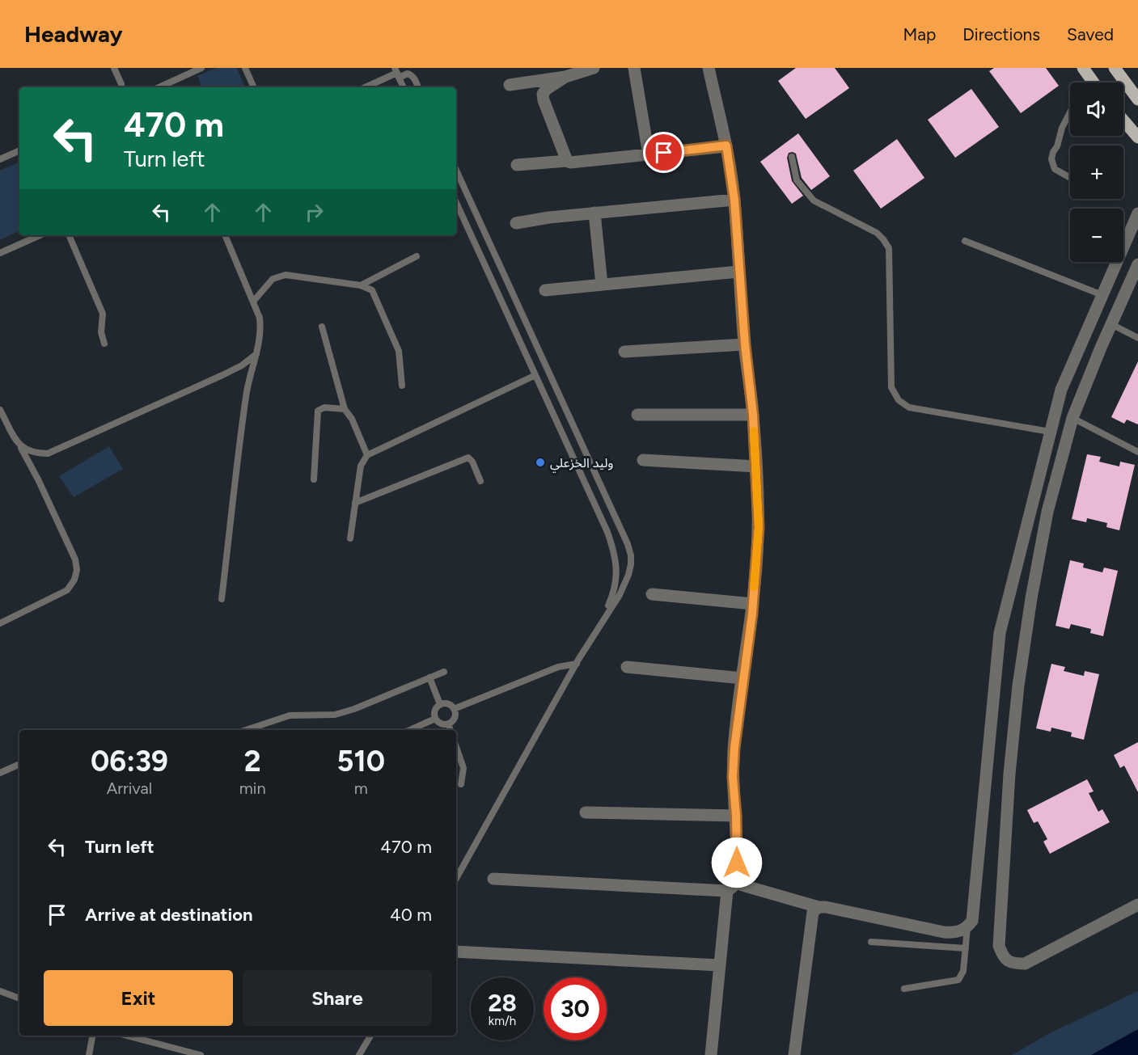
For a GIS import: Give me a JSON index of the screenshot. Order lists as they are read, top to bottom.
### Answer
{
  "places": ["وليد الخزعلي"],
  "page": {
    "header": "Headway",
    "nav": ["Map", "Directions", "Saved"],
    "map_buttons": ["+", "−"],
    "turn": ["470 m", "Turn left"],
    "eta": [
      "06:39",
      "Arrival",
      "2",
      "min",
      "510",
      "m"
    ],
    "list": [
      {
        "name": "Turn left",
        "value": "470 m"
      },
      {
        "name": "Arrive at destination",
        "value": "40 m"
      }
    ],
    "buttons": ["Exit", "Share"],
    "speed": "28 km/h",
    "limit": "30"
  }
}
